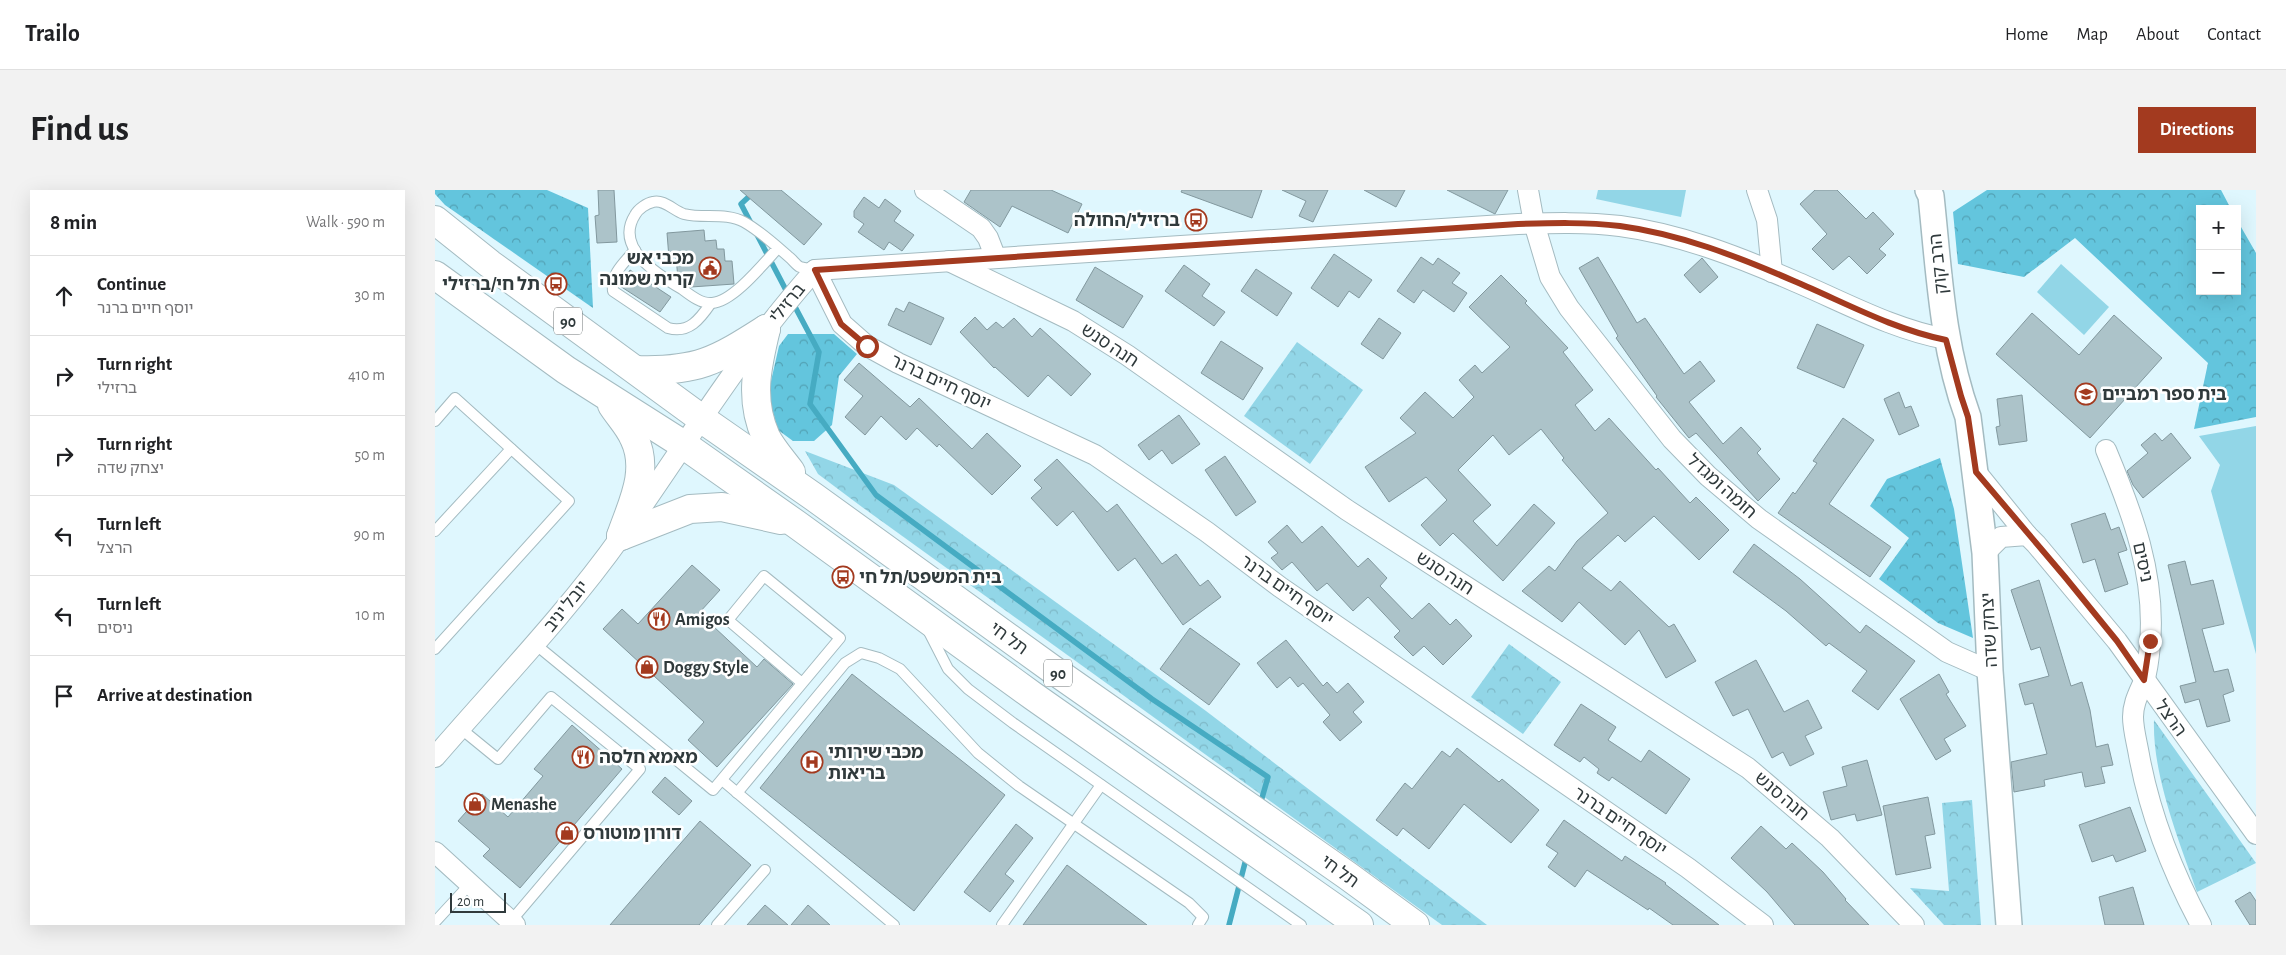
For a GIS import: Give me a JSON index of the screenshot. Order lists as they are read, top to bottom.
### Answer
{
  "streets": {
    "highway": ["90", "תל חי"],
    "street": [
      "הרב קוק",
      "ברזילי",
      "חנה סנש",
      "יוסף חיים ברנר",
      "חומה ומגדל",
      "ניסים",
      "יובל יניב",
      "יצחק שדה",
      "הרצל"
    ]
  },
  "crossings": [
    ["הרב קוק", "ברזילי"],
    ["הרב קוק", "יצחק שדה"],
    ["ברזילי", "90"],
    ["ברזילי", "חנה סנש"],
    ["ברזילי", "יוסף חיים ברנר"],
    ["ברזילי", "חומה ומגדל"],
    ["ברזילי", "יובל יניב"],
    ["ברזילי", "יצחק שדה"],
    ["ברזילי", "תל חי"],
    ["90", "יובל יניב"],
    ["90", "תל חי"],
    ["חומה ומגדל", "יצחק שדה"],
    ["ניסים", "הרצל"],
    ["יובל יניב", "תל חי"],
    ["יצחק שדה", "הרצל"]
  ],
  "places": {
    "bus stop": ["ברזילי/החולה", "תל חי/ברזילי", "בית המשפט/תל חי"],
    "public building": ["מכבי אש קרית שמונה"],
    "school or university": ["בית ספר רמביים"],
    "restaurant": ["Amigos", "מאמא חלסה"],
    "shop": ["Doggy Style", "Menashe", "דורון מוטורס"],
    "hospital": ["מכבי שירותי בריאות"]
  },
  "scale_bar": "20 m",
  "page": {
    "header": "Trailo",
    "nav": [
      "Home",
      "Map",
      "About",
      "Contact"
    ],
    "buttons": "Directions",
    "title": "Find us",
    "heading": ["8 min", "Walk · 590 m"],
    "map_buttons": ["+", "−"],
    "list": [
      ["Continue", "יוסף חיים ברנר", "30 m"],
      ["Turn right", "ברזילי", "410 m"],
      ["Turn right", "יצחק שדה", "50 m"],
      ["Turn left", "הרצל", "90 m"],
      ["Turn left", "ניסים", "10 m"],
      "Arrive at destination"
    ],
    "scale": "20 m"
  }
}
